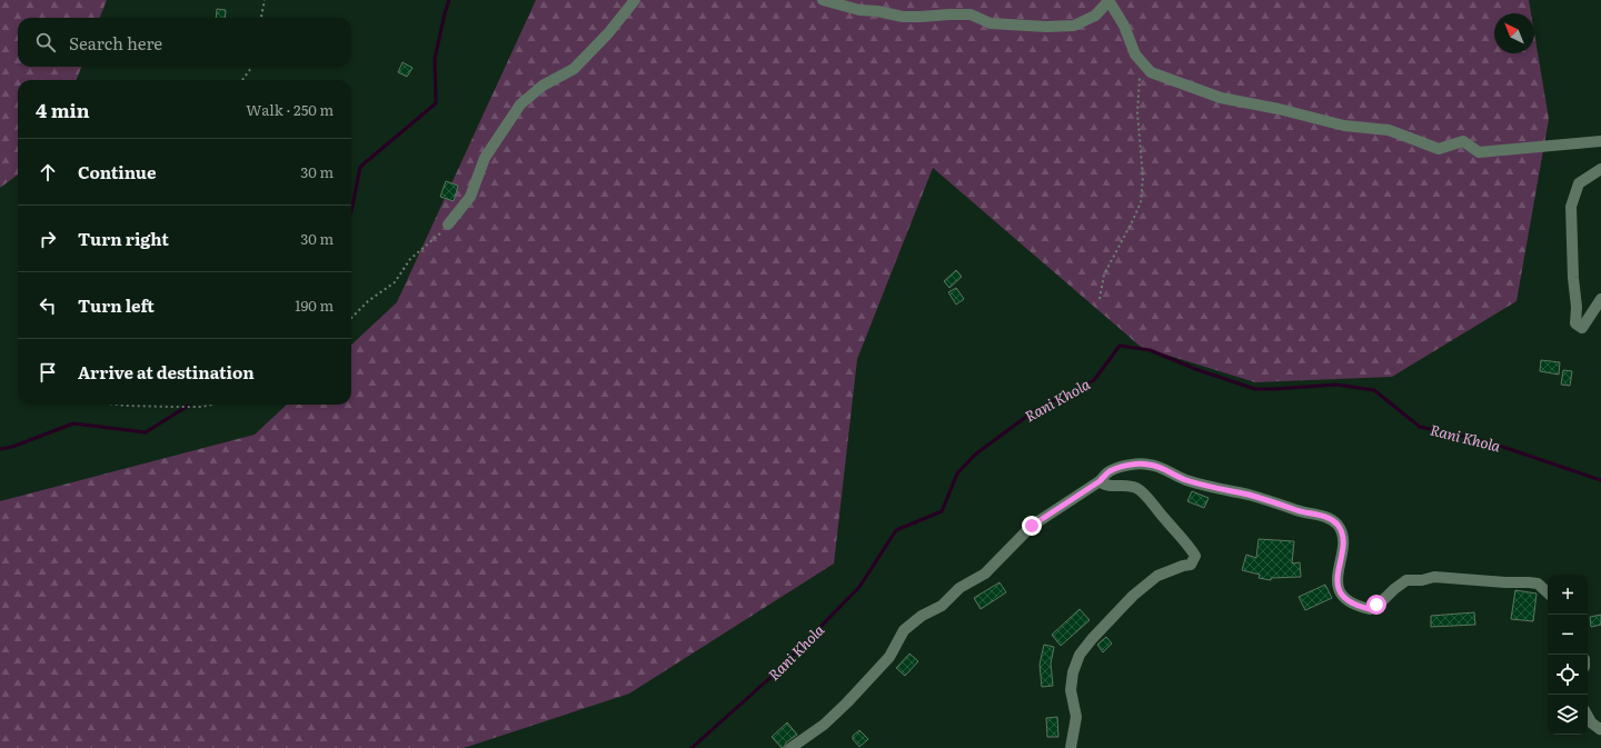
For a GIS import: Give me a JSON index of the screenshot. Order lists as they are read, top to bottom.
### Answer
{
  "water": ["Rani Khola"],
  "north": "top left",
  "page": {
    "search": "Search here",
    "heading": ["4 min", "Walk · 250 m"],
    "list": [
      ["Continue", "30 m"],
      ["Turn right", "30 m"],
      ["Turn left", "190 m"],
      "Arrive at destination"
    ],
    "map_buttons": ["+", "−"]
  }
}
